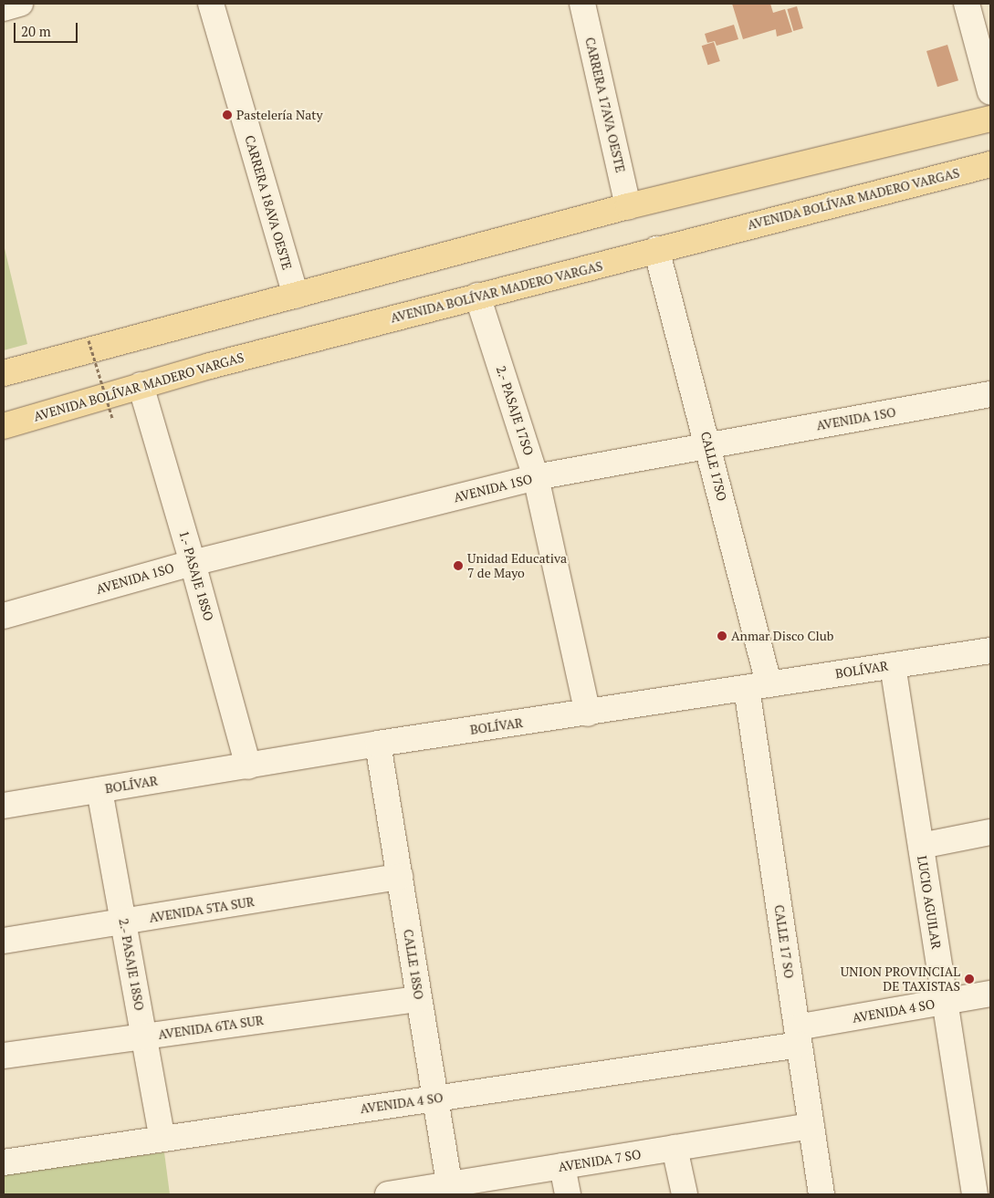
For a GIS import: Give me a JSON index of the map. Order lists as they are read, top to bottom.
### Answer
{
  "streets": {
    "main road": ["AVENIDA BOLÍVAR MADERO VARGAS"],
    "street": [
      "CARRERA 17AVA OESTE",
      "CARRERA 18AVA OESTE",
      "2.- PASAJE 17SO",
      "AVENIDA 1SO",
      "CALLE 17SO",
      "1.- PASAJE 18SO",
      "BOLÍVAR",
      "LUCIO AGUILAR",
      "AVENIDA 5TA SUR",
      "CALLE 17 SO",
      "2.- PASAJE 18SO",
      "CALLE 18SO",
      "AVENIDA 4 SO",
      "AVENIDA 6TA SUR",
      "AVENIDA 7 SO"
    ]
  },
  "crossings": [
    ["AVENIDA BOLÍVAR MADERO VARGAS", "2.- PASAJE 17SO"],
    ["AVENIDA BOLÍVAR MADERO VARGAS", "CALLE 17SO"],
    ["AVENIDA BOLÍVAR MADERO VARGAS", "1.- PASAJE 18SO"],
    ["2.- PASAJE 17SO", "AVENIDA 1SO"],
    ["2.- PASAJE 17SO", "BOLÍVAR"],
    ["AVENIDA 1SO", "CALLE 17SO"],
    ["AVENIDA 1SO", "1.- PASAJE 18SO"],
    ["CALLE 17SO", "BOLÍVAR"],
    ["CALLE 17SO", "CALLE 17 SO"],
    ["1.- PASAJE 18SO", "BOLÍVAR"],
    ["BOLÍVAR", "LUCIO AGUILAR"],
    ["BOLÍVAR", "CALLE 17 SO"],
    ["BOLÍVAR", "2.- PASAJE 18SO"],
    ["BOLÍVAR", "CALLE 18SO"],
    ["LUCIO AGUILAR", "AVENIDA 4 SO"],
    ["AVENIDA 5TA SUR", "2.- PASAJE 18SO"],
    ["AVENIDA 5TA SUR", "CALLE 18SO"],
    ["CALLE 17 SO", "AVENIDA 4 SO"],
    ["CALLE 17 SO", "AVENIDA 7 SO"],
    ["2.- PASAJE 18SO", "AVENIDA 4 SO"],
    ["2.- PASAJE 18SO", "AVENIDA 6TA SUR"],
    ["CALLE 18SO", "AVENIDA 4 SO"],
    ["CALLE 18SO", "AVENIDA 6TA SUR"],
    ["CALLE 18SO", "AVENIDA 7 SO"]
  ],
  "places": [
    "Pastelería Naty",
    "Unidad Educativa 7 de Mayo",
    "Anmar Disco Club",
    "UNION PROVINCIAL DE TAXISTAS"
  ],
  "scale_bar": "20 m"
}
